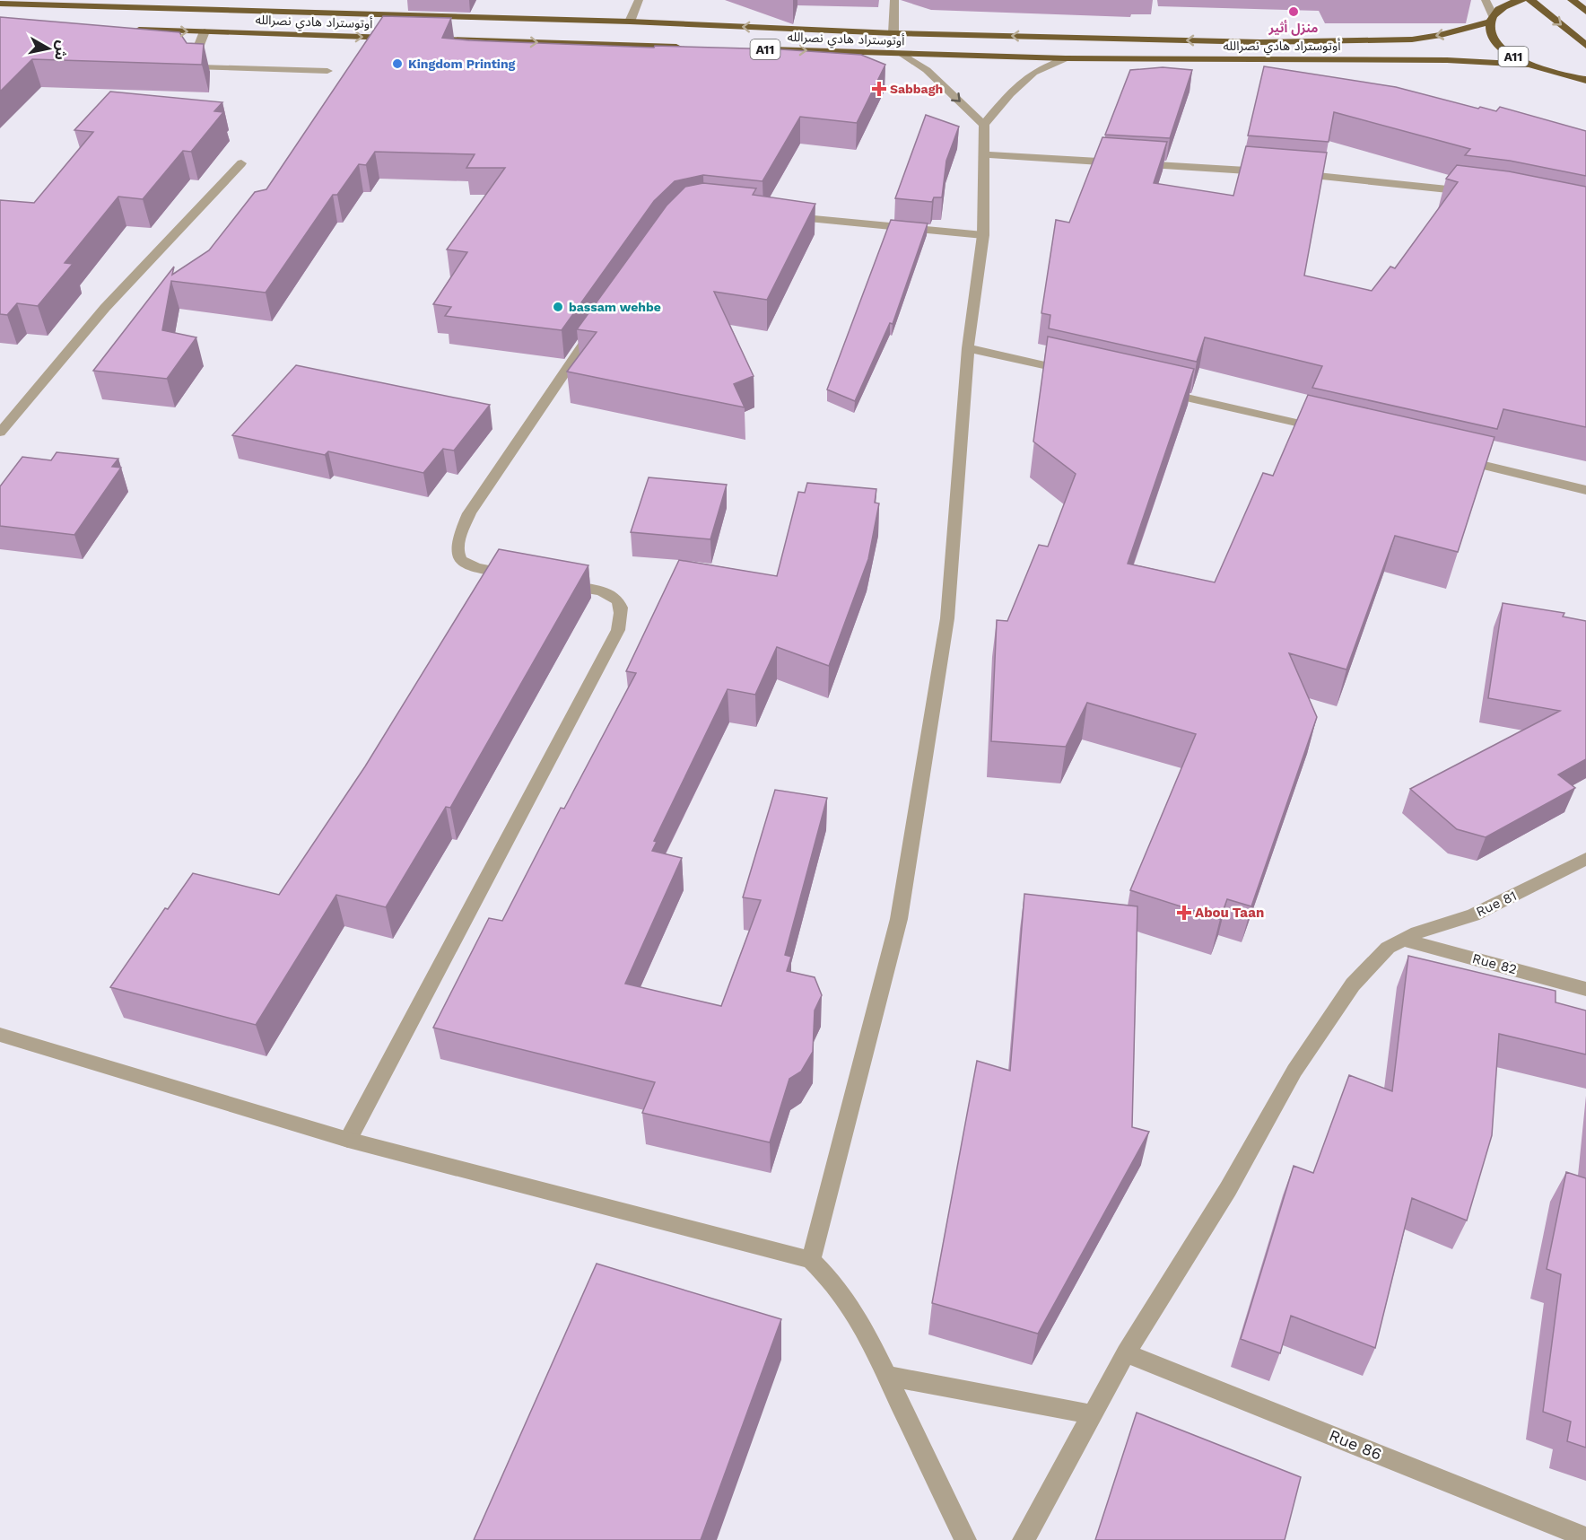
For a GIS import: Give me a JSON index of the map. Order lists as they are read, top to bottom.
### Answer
{
  "streets": {
    "highway": ["أوتوستراد هادي نصرالله", "A11"],
    "street": ["Rue 81", "Rue 82", "Rue 86"]
  },
  "crossings": [
    ["أوتوستراد هادي نصرالله", "A11"],
    ["Rue 81", "Rue 82"],
    ["Rue 81", "Rue 86"]
  ],
  "places": {
    "other": ["منزل أثير", "Kingdom Printing", "bassam wehbe"],
    "health": ["Sabbagh", "Abou Taan"]
  },
  "north": "right"
}
